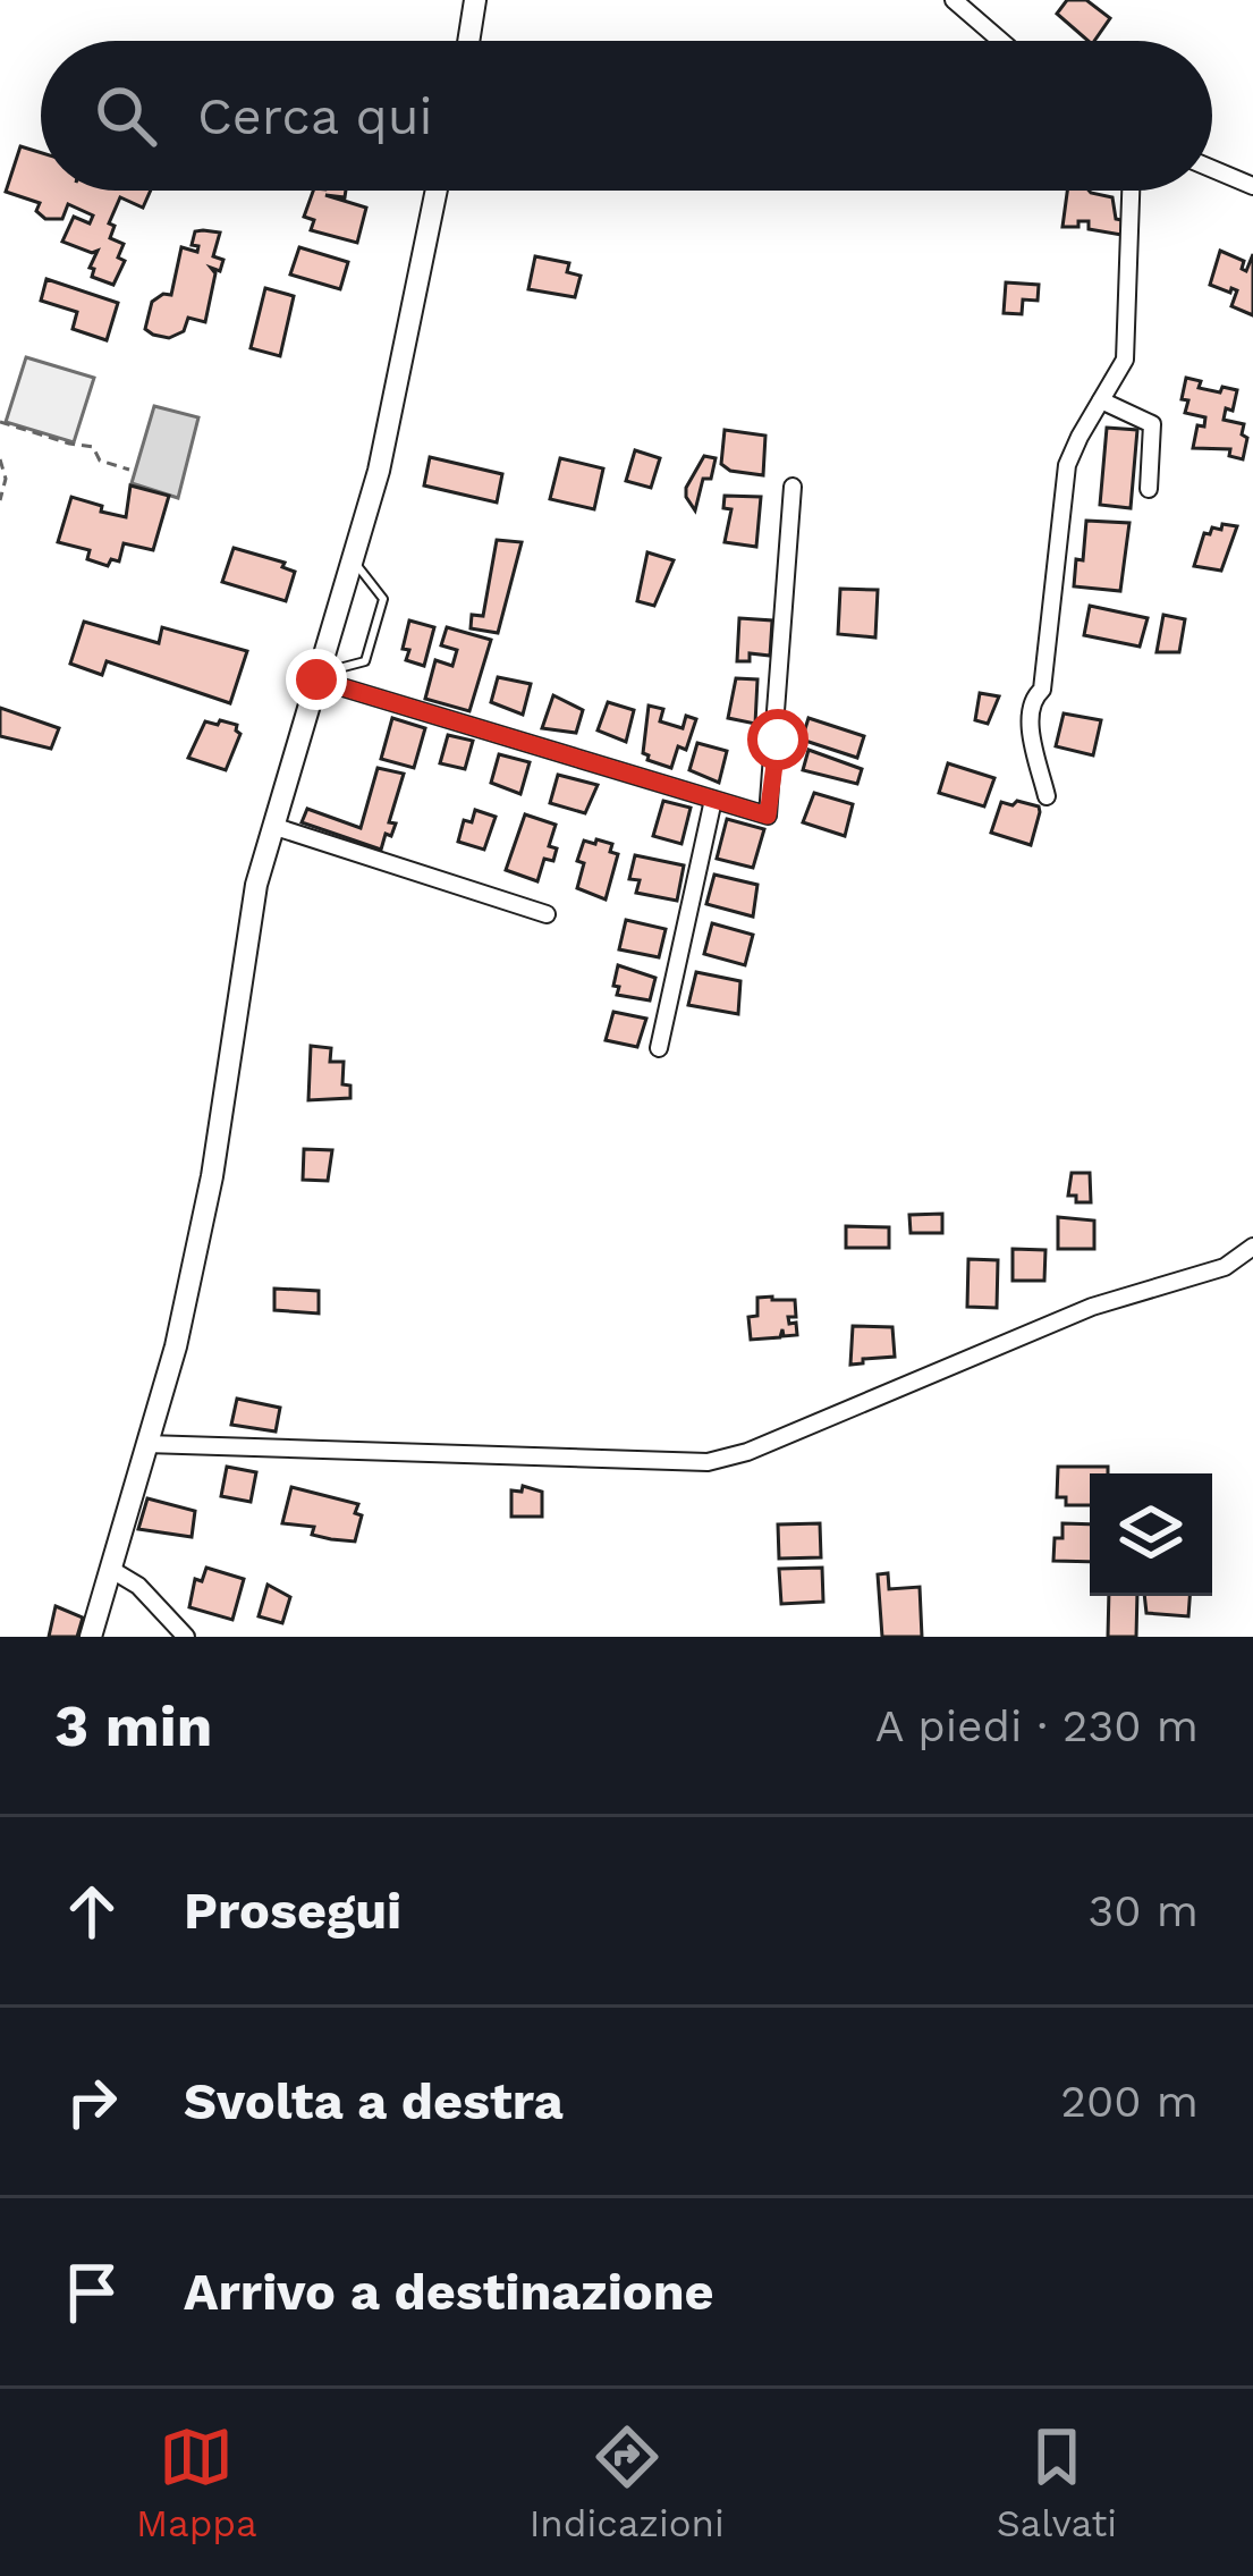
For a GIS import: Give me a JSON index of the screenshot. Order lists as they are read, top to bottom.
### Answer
{
  "page": {
    "search": "Cerca qui",
    "heading": ["3 min", "A piedi · 230 m"],
    "list": [
      ["Prosegui", "30 m"],
      ["Svolta a destra", "200 m"],
      "Arrivo a destinazione"
    ],
    "nav": ["Mappa", "Indicazioni", "Salvati"]
  }
}
